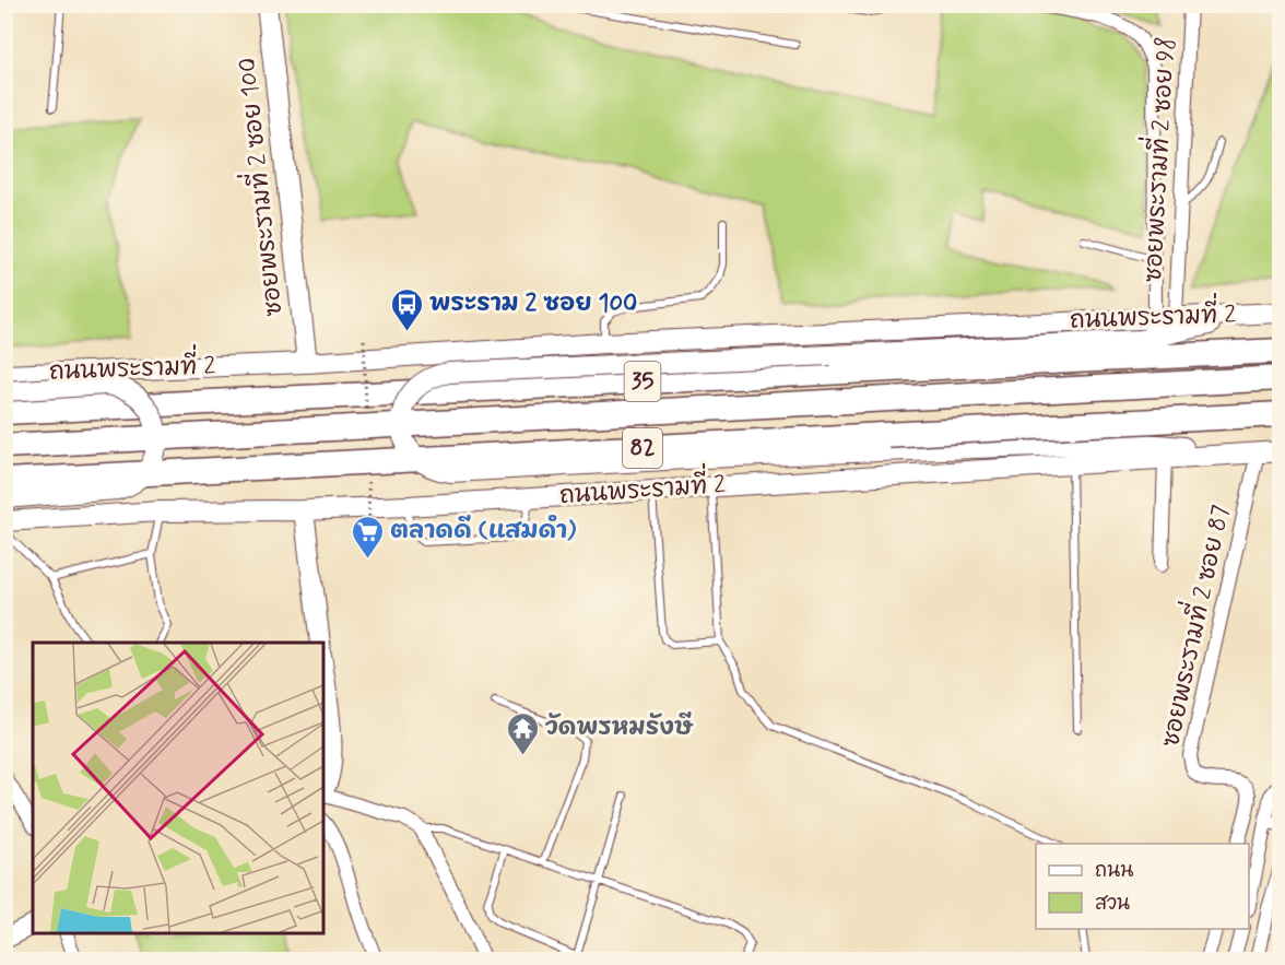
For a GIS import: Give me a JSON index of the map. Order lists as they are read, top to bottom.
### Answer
{
  "streets": {
    "highway": ["ถนนพระรามที่ 2", "35", "82"],
    "main road": ["ซอยพระรามที่ 2 ซอย 100"],
    "street": ["ซอยพระรามที่ 2 ซอย 98", "ซอยพระรามที่ 2 ซอย 87"]
  },
  "crossings": [
    ["ซอยพระรามที่ 2 ซอย 98", "ถนนพระรามที่ 2"],
    ["ซอยพระรามที่ 2 ซอย 100", "ถนนพระรามที่ 2"],
    ["ถนนพระรามที่ 2", "ซอยพระรามที่ 2 ซอย 87"]
  ],
  "places": {
    "bus stop": ["พระราม 2 ซอย 100"],
    "supermarket": ["ตลาดดี (แสมดำ)"],
    "temple": ["วัดพรหมรังษี"]
  },
  "legend": ["ถนน", "สวน"]
}
